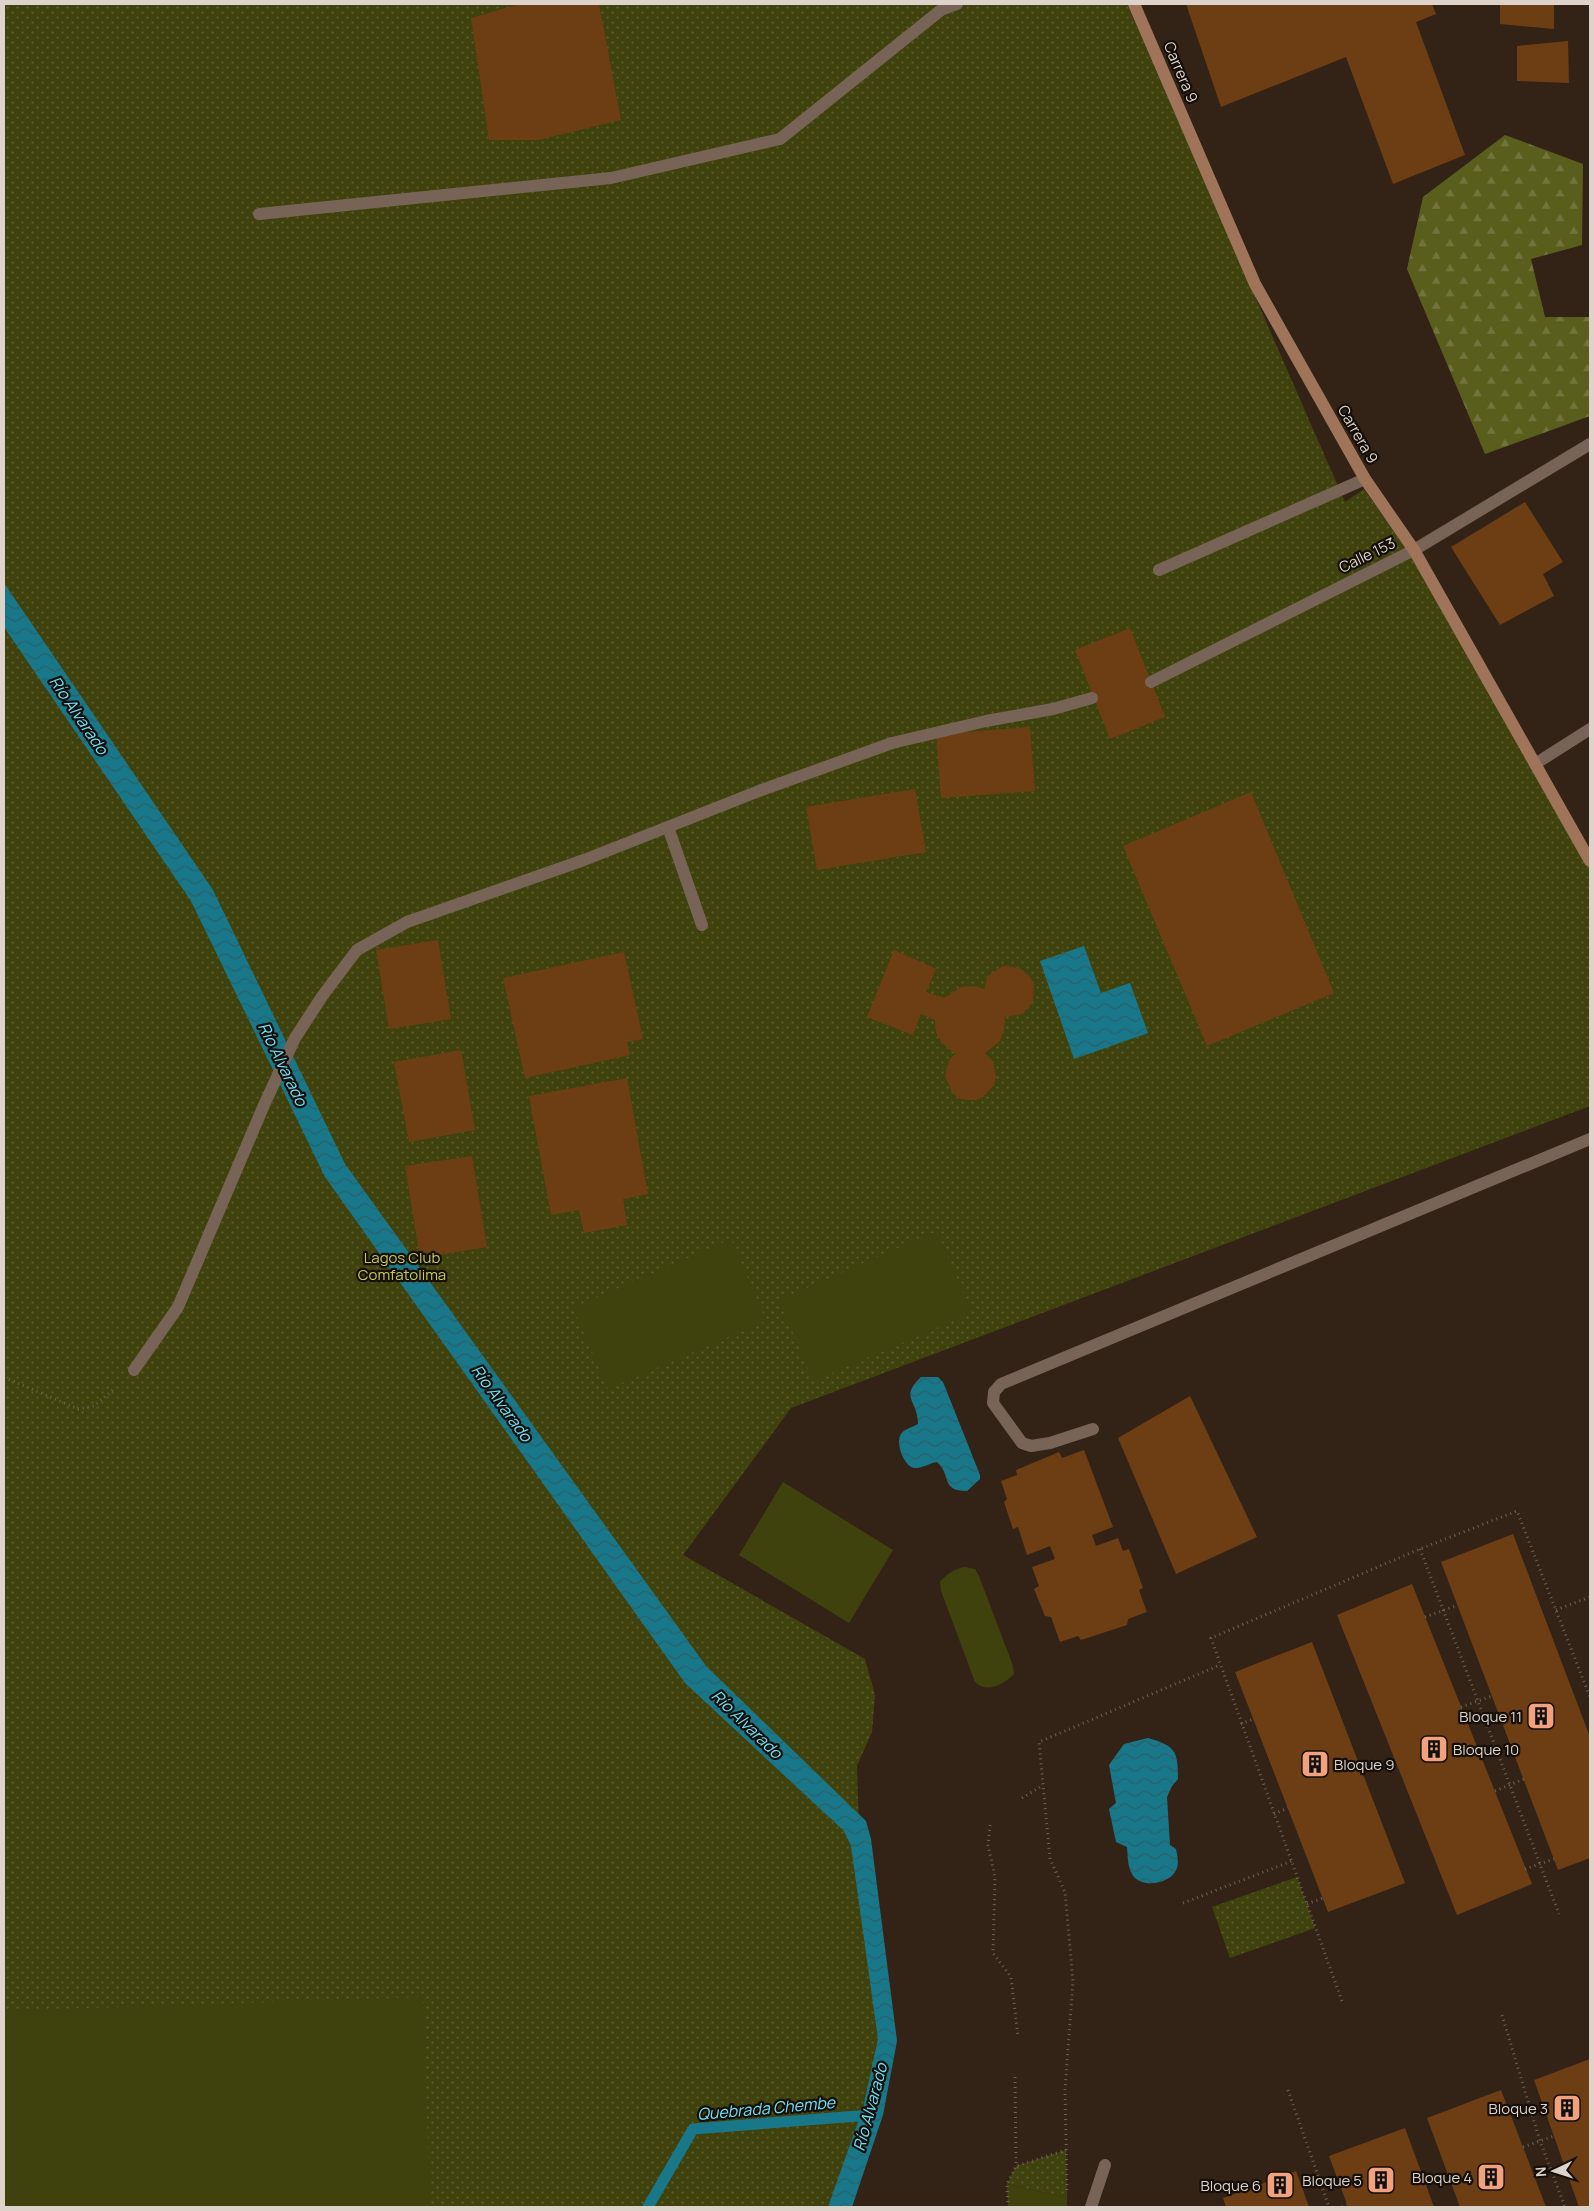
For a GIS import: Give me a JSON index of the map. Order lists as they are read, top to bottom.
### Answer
{
  "streets": {
    "street": ["Carrera 9", "Calle 153"]
  },
  "crossings": [
    ["Carrera 9", "Calle 153"]
  ],
  "water": ["Río Alvarado", "Quebrada Chembe"],
  "parks": ["Lagos Club Comfatolima"],
  "places": {
    "building": [
      "Bloque 11",
      "Bloque 10",
      "Bloque 9",
      "Bloque 3",
      "Bloque 4",
      "Bloque 5",
      "Bloque 6"
    ]
  },
  "north": "left"
}
